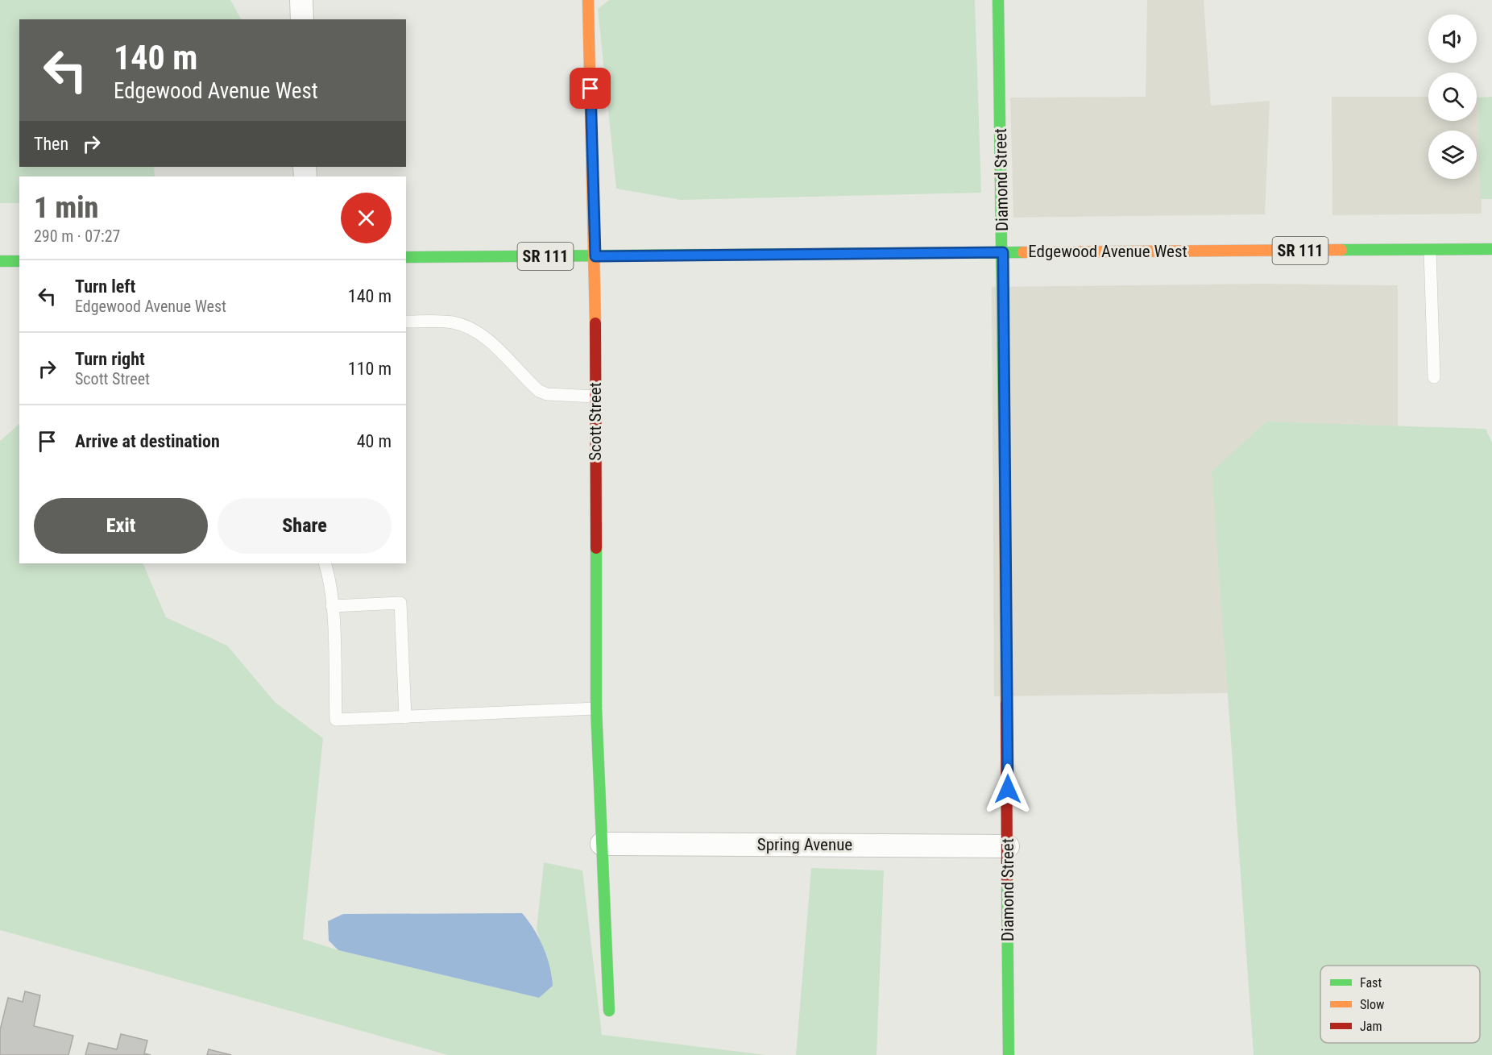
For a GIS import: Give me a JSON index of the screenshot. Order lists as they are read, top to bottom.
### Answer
{
  "streets": {
    "street": [
      "Diamond Street",
      "SR 111",
      "Edgewood Avenue West",
      "Scott Street",
      "Spring Avenue"
    ]
  },
  "crossings": [
    ["Diamond Street", "Edgewood Avenue West"],
    ["Diamond Street", "Spring Avenue"],
    ["Edgewood Avenue West", "Scott Street"],
    ["Scott Street", "Spring Avenue"]
  ],
  "legend": ["Fast", "Slow", "Jam"],
  "page": {
    "turn": ["140 m", "Edgewood Avenue West"],
    "then": "Then",
    "heading": ["1 min", "290 m · 07:27"],
    "list": [
      {
        "name": "Turn left",
        "note": "Edgewood Avenue West",
        "value": "140 m"
      },
      {
        "name": "Turn right",
        "note": "Scott Street",
        "value": "110 m"
      },
      {
        "name": "Arrive at destination",
        "value": "40 m"
      }
    ],
    "buttons": ["Exit", "Share"]
  }
}
